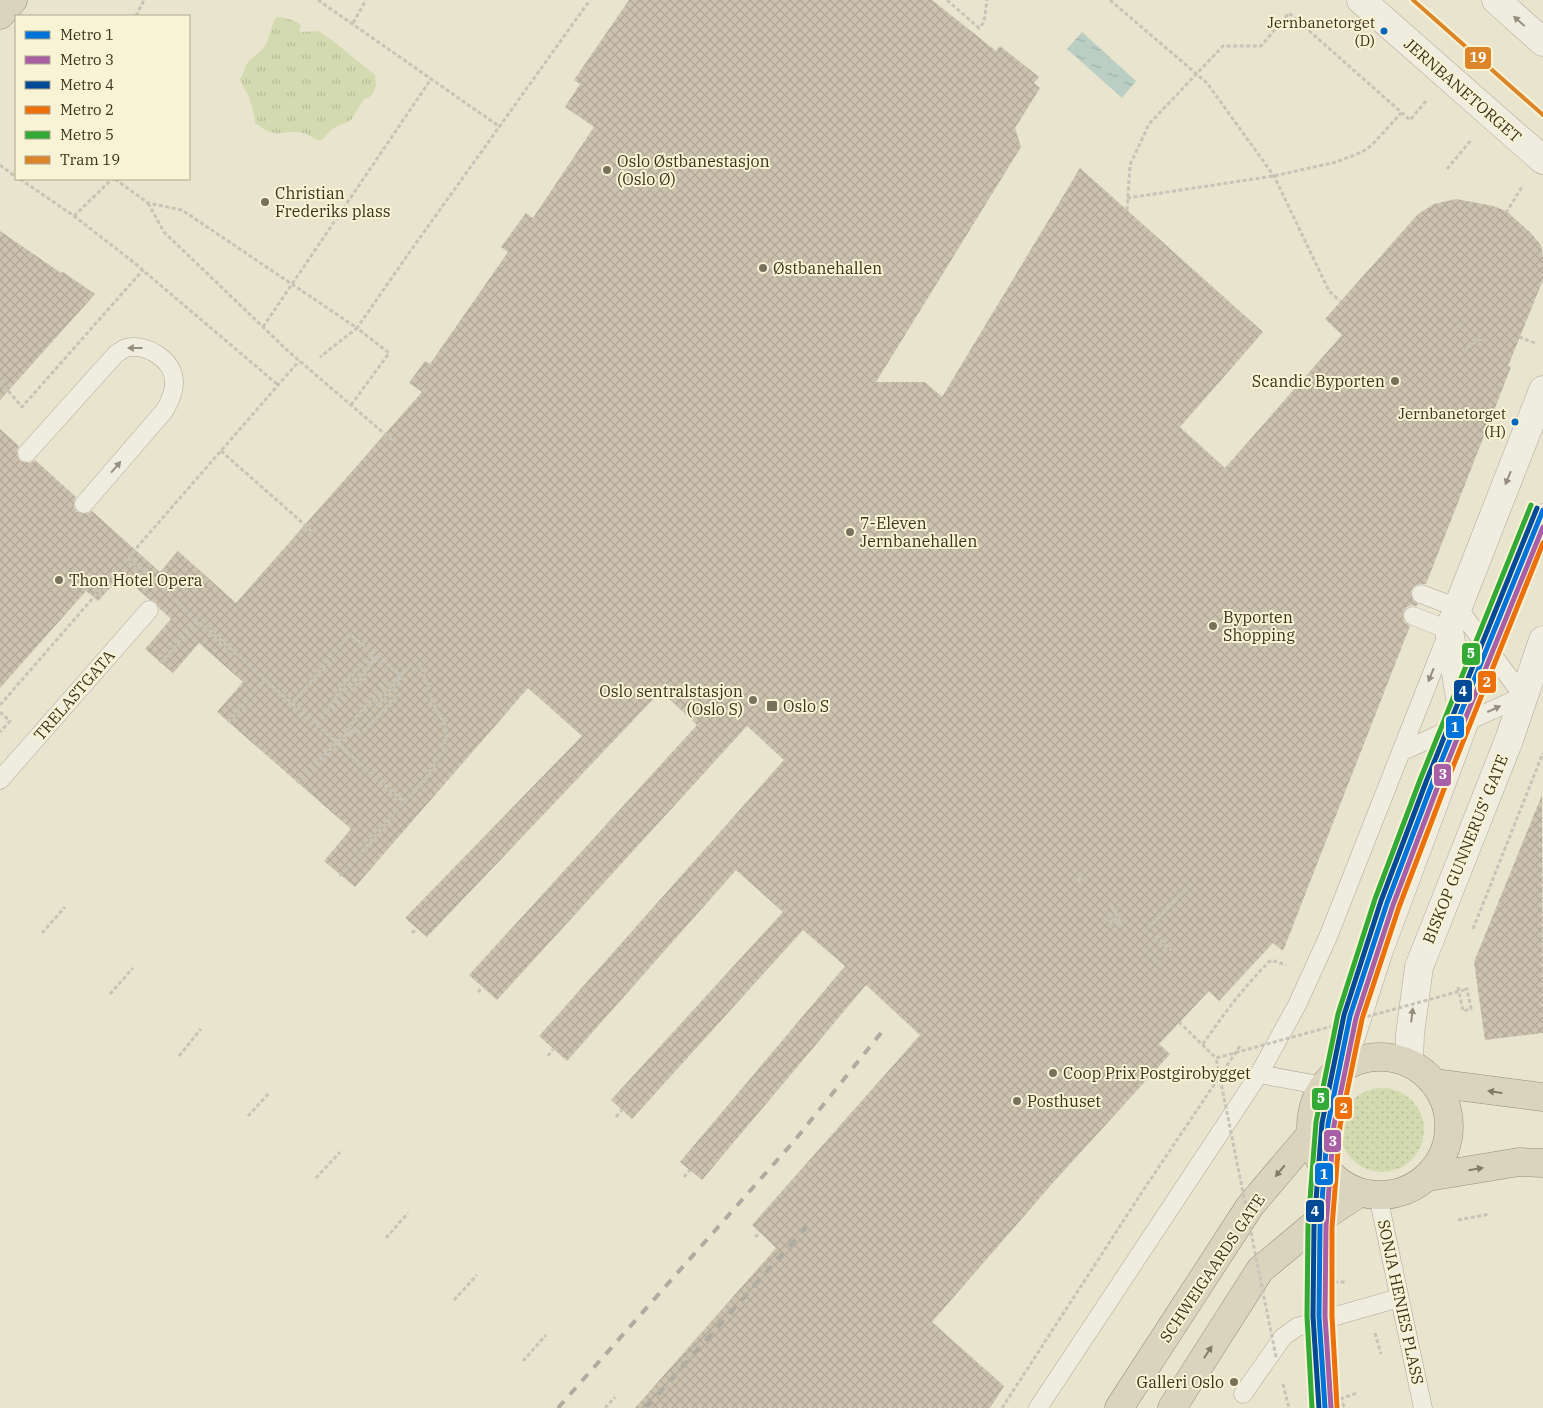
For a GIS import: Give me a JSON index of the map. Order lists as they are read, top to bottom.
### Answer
{
  "streets": {
    "highway": ["SCHWEIGAARDS GATE"],
    "street": ["JERNBANETORGET", "BISKOP GUNNERUS’ GATE"],
    "lane": ["TRELASTGATA", "SONJA HENIES PLASS"]
  },
  "crossings": [
    ["BISKOP GUNNERUS’ GATE", "SCHWEIGAARDS GATE"],
    ["BISKOP GUNNERUS’ GATE", "SONJA HENIES PLASS"],
    ["SCHWEIGAARDS GATE", "SONJA HENIES PLASS"]
  ],
  "places": {
    "other": [
      "Jernbanetorget (D)",
      "Oslo Østbanestasjon (Oslo Ø)",
      "Christian Frederiks plass",
      "Østbanehallen",
      "Scandic Byporten",
      "Jernbanetorget (H)",
      "7-Eleven Jernbanehallen",
      "Thon Hotel Opera",
      "Byporten Shopping",
      "Oslo sentralstasjon (Oslo S)",
      "Coop Prix Postgirobygget",
      "Posthuset",
      "Galleri Oslo"
    ],
    "transit": ["Oslo S"]
  },
  "lines": [
    "tram line 19",
    "metro line 5",
    "metro line 4",
    "metro line 1",
    "metro line 3",
    "metro line 2"
  ],
  "legend": [
    "Metro 1",
    "Metro 3",
    "Metro 4",
    "Metro 2",
    "Metro 5",
    "Tram 19"
  ]
}
